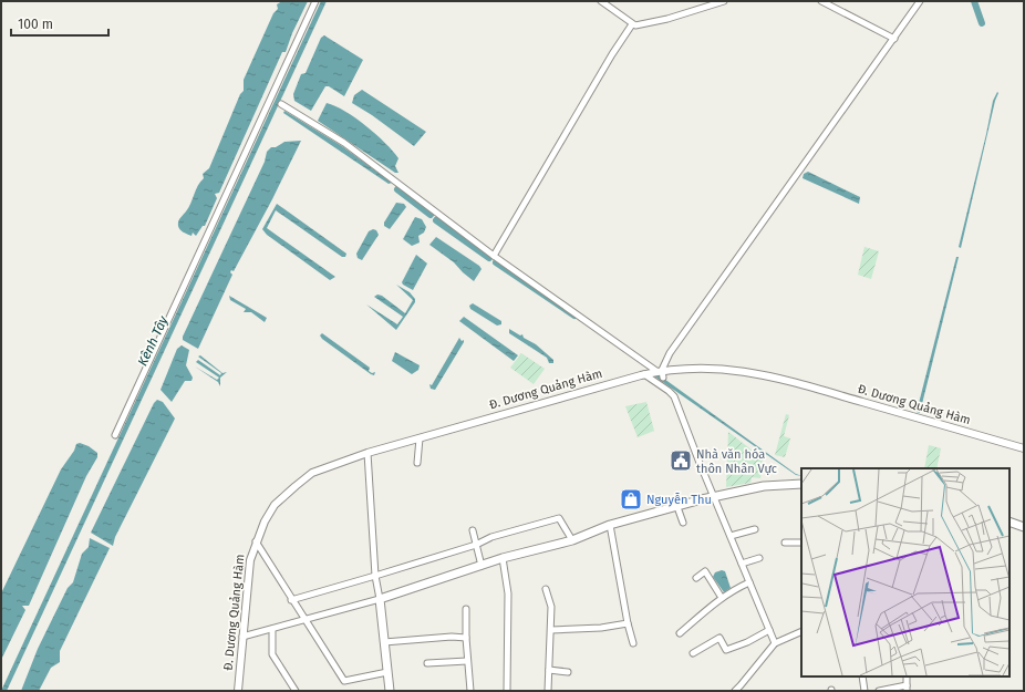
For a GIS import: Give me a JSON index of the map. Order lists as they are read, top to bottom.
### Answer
{
  "streets": {
    "street": ["Đ. Dương Quảng Hàm"]
  },
  "water": ["Kênh Tây"],
  "places": {
    "public building": ["Nhà văn hóa thôn Nhân Vực"],
    "shop": ["Nguyễn Thu"]
  },
  "scale_bar": "100 m"
}
